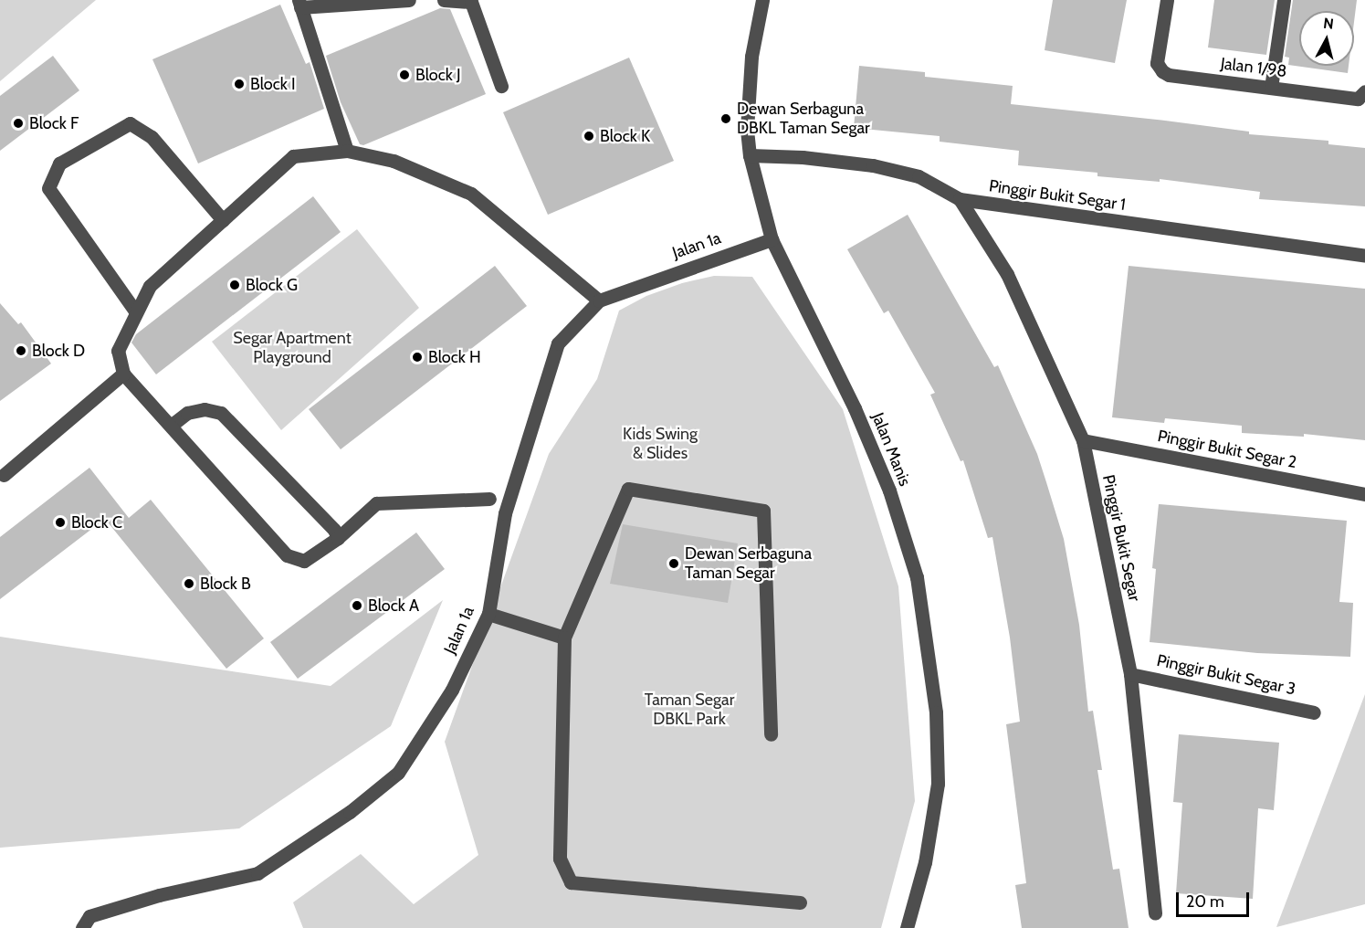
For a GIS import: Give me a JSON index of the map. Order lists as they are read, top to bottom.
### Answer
{
  "streets": {
    "street": [
      "Jalan 1/98",
      "Pinggir Bukit Segar 1",
      "Jalan 1a",
      "Jalan Manis",
      "Pinggir Bukit Segar 2",
      "Pinggir Bukit Segar",
      "Pinggir Bukit Segar 3"
    ]
  },
  "crossings": [
    ["Pinggir Bukit Segar 1", "Jalan Manis"],
    ["Pinggir Bukit Segar 1", "Pinggir Bukit Segar"],
    ["Jalan 1a", "Jalan Manis"],
    ["Pinggir Bukit Segar 2", "Pinggir Bukit Segar"],
    ["Pinggir Bukit Segar", "Pinggir Bukit Segar 3"]
  ],
  "parks": ["Segar Apartment Playground", "Kids Swing & Slides", "Taman Segar DBKL Park"],
  "places": [
    "Block J",
    "Block I",
    "Dewan Serbaguna DBKL Taman Segar",
    "Block F",
    "Block K",
    "Block G",
    "Block D",
    "Block H",
    "Block C",
    "Dewan Serbaguna Taman Segar",
    "Block B",
    "Block A"
  ],
  "scale_bar": "20 m",
  "north": "top"
}
